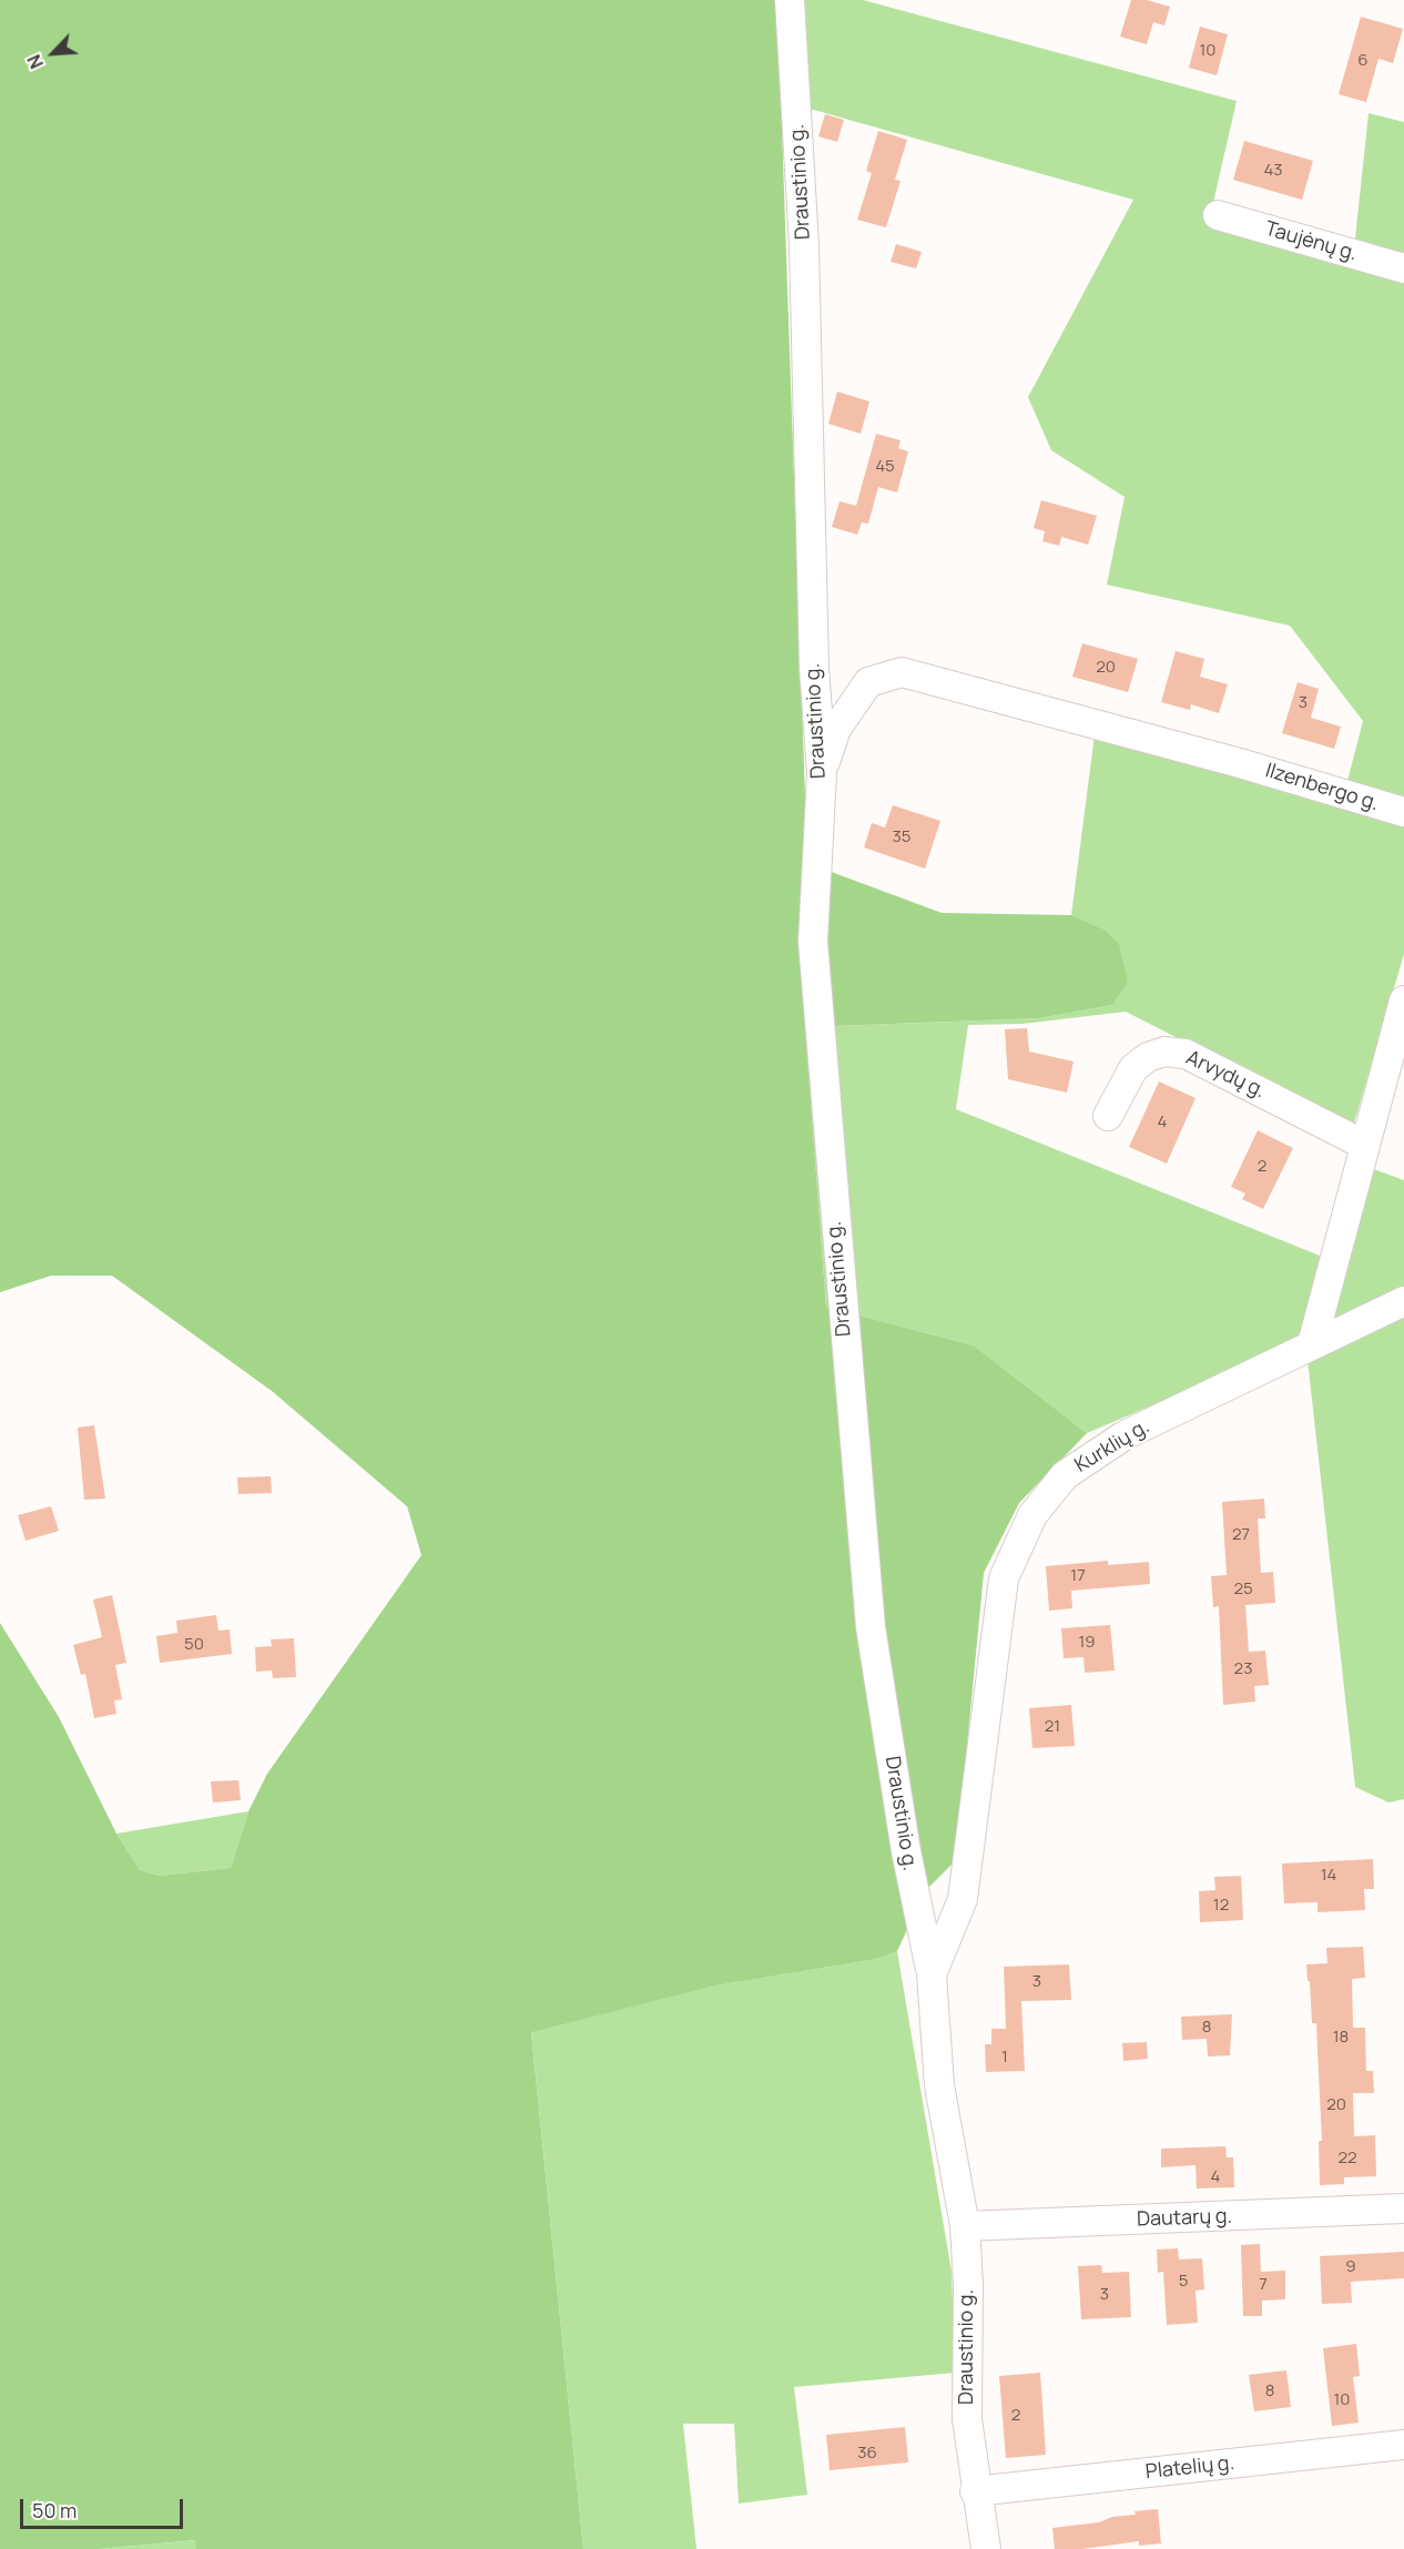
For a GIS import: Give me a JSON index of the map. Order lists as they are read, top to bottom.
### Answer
{
  "streets": {
    "street": [
      "Draustinio g.",
      "Taujėnų g.",
      "Ilzenbergo g.",
      "Arvydų g.",
      "Kurklių g.",
      "Dautarų g.",
      "Platelių g."
    ]
  },
  "crossings": [
    ["Draustinio g.", "Ilzenbergo g."],
    ["Draustinio g.", "Kurklių g."],
    ["Draustinio g.", "Dautarų g."],
    ["Draustinio g.", "Platelių g."]
  ],
  "house_numbers": [
    "10",
    "6",
    "43",
    "45",
    "20",
    "3",
    "35",
    "4",
    "2",
    "27",
    "17",
    "25",
    "19",
    "50",
    "23",
    "21",
    "14",
    "12",
    "3",
    "8",
    "18",
    "1",
    "20",
    "22",
    "4",
    "9",
    "5",
    "7",
    "3",
    "8",
    "10",
    "2",
    "36"
  ],
  "scale_bar": "50 m",
  "north": "bottom left"
}
